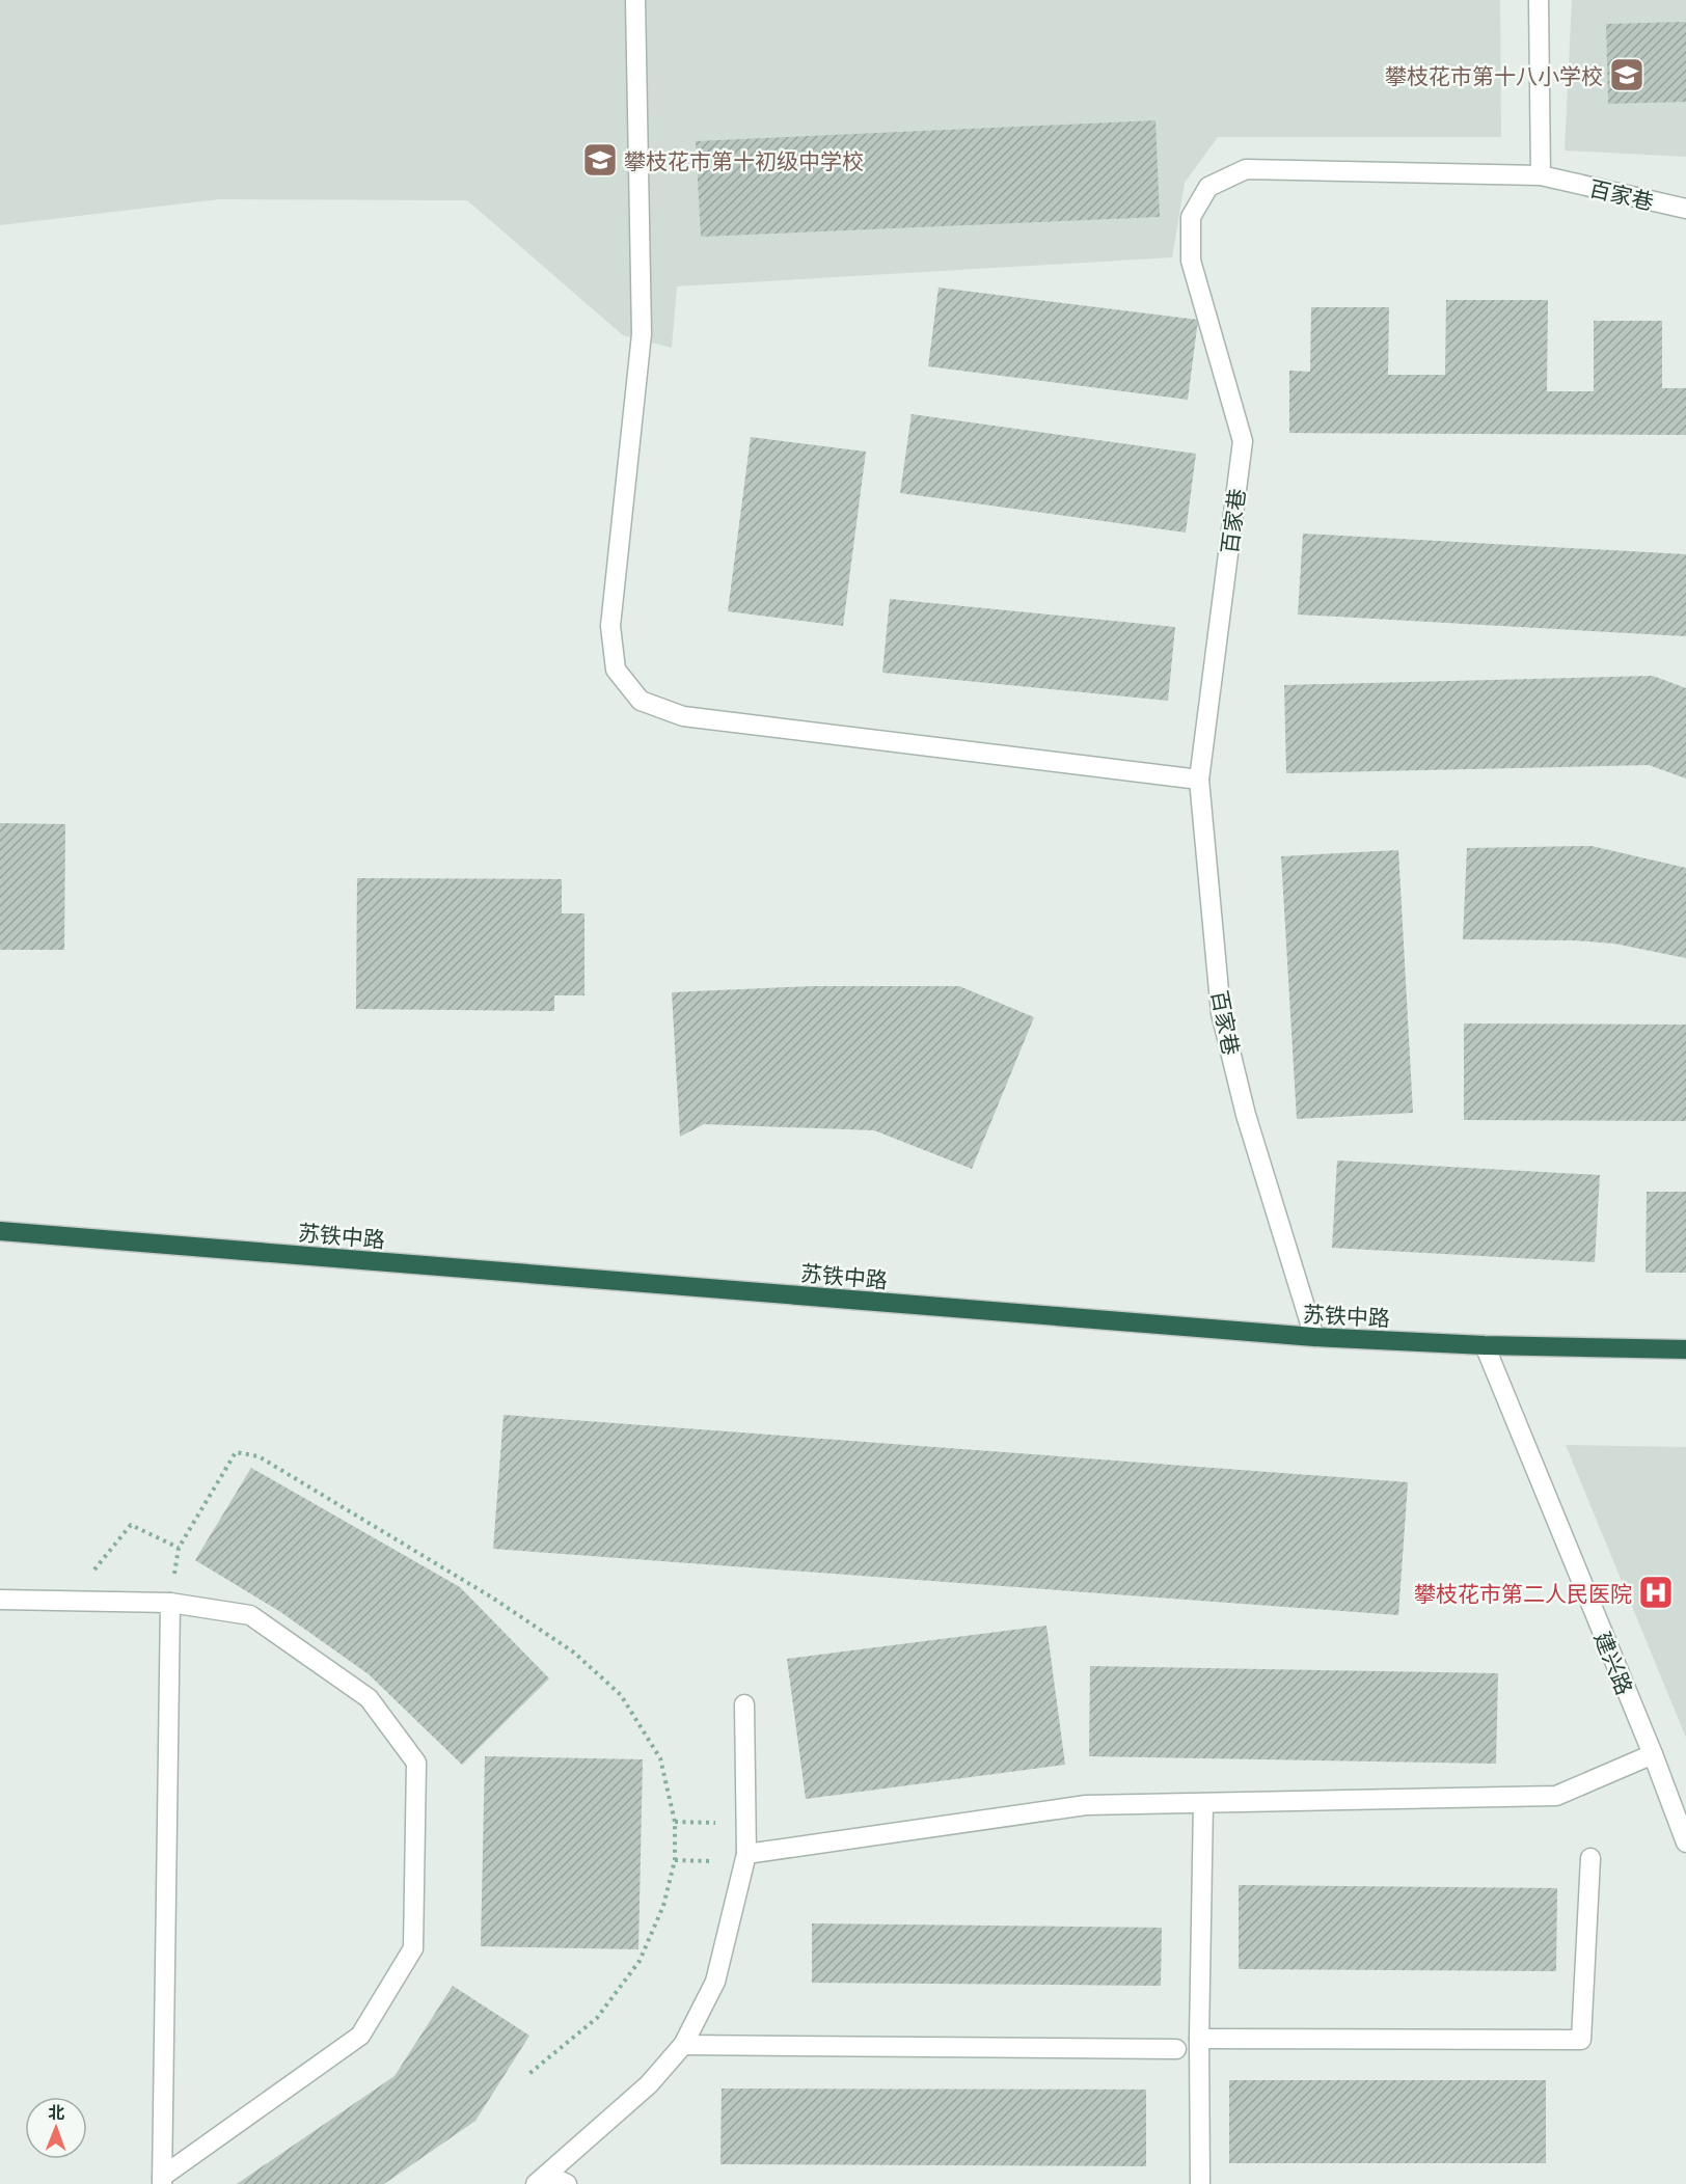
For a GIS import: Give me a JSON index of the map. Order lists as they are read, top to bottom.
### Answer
{
  "streets": {
    "highway": ["苏铁中路"],
    "street": ["百家巷", "建兴路"]
  },
  "crossings": [
    ["百家巷", "苏铁中路"],
    ["苏铁中路", "建兴路"]
  ],
  "places": {
    "school or university": ["攀枝花市第十八小学校", "攀枝花市第十初级中学校"],
    "hospital": ["攀枝花市第二人民医院"]
  },
  "north": "top"
}
